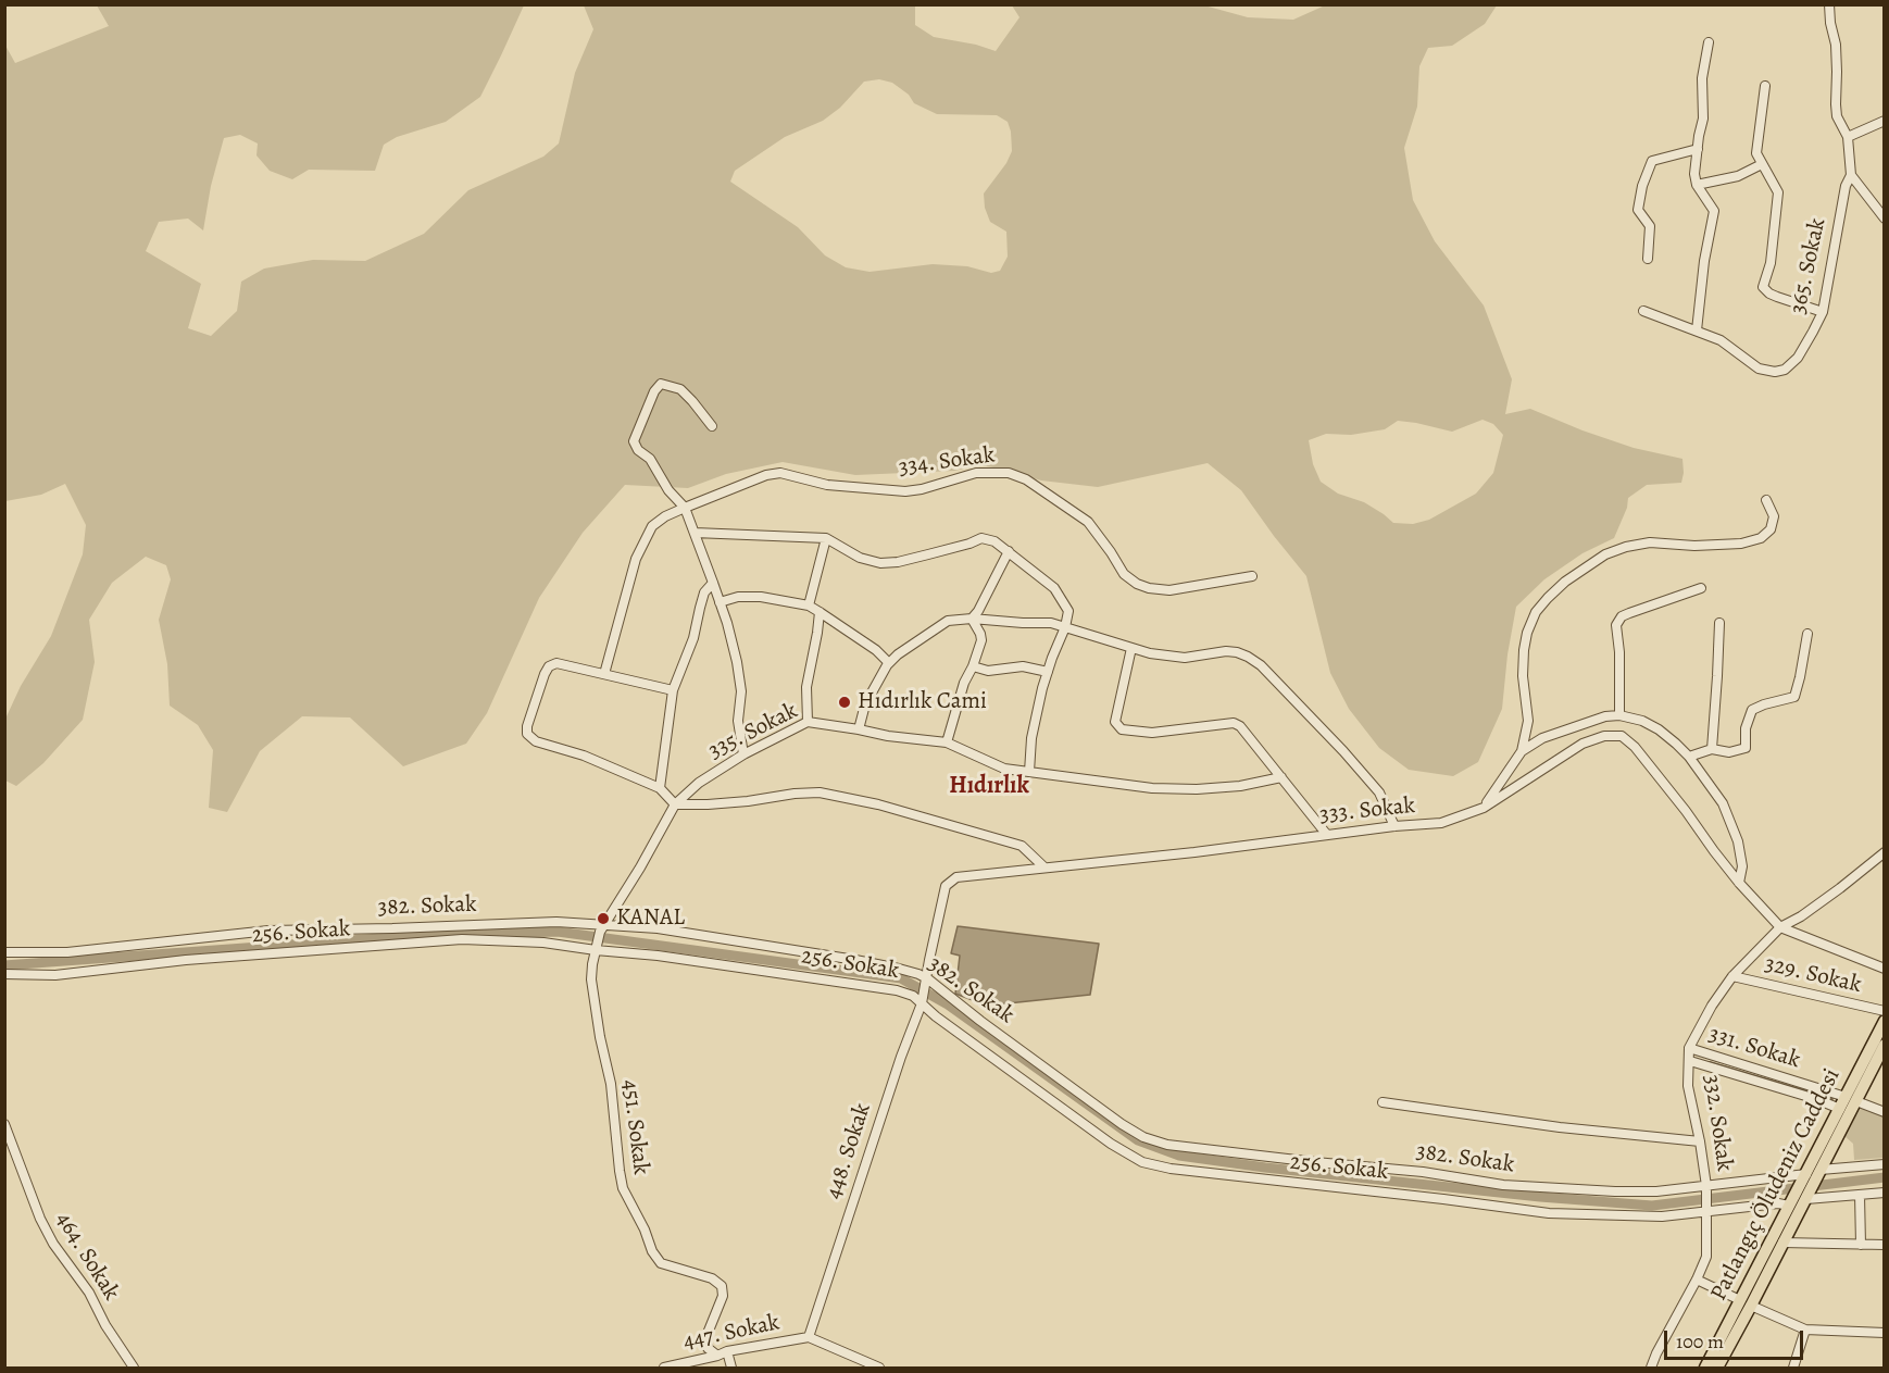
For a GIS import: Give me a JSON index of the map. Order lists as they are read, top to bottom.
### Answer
{
  "streets": {
    "main road": ["Patlangıç Öludeniz Caddesi"],
    "street": [
      "365. Sokak",
      "334. Sokak",
      "335. Sokak",
      "333. Sokak",
      "382. Sokak",
      "256. Sokak",
      "329. Sokak",
      "331. Sokak",
      "332. Sokak",
      "451. Sokak",
      "448. Sokak",
      "464. Sokak",
      "447. Sokak"
    ]
  },
  "crossings": [
    ["335. Sokak", "382. Sokak"],
    ["335. Sokak", "451. Sokak"],
    ["333. Sokak", "382. Sokak"],
    ["333. Sokak", "332. Sokak"],
    ["333. Sokak", "448. Sokak"],
    ["382. Sokak", "332. Sokak"],
    ["382. Sokak", "451. Sokak"],
    ["382. Sokak", "448. Sokak"],
    ["382. Sokak", "Patlangıç Öludeniz Caddesi"],
    ["256. Sokak", "332. Sokak"],
    ["256. Sokak", "451. Sokak"],
    ["256. Sokak", "448. Sokak"],
    ["256. Sokak", "Patlangıç Öludeniz Caddesi"],
    ["329. Sokak", "332. Sokak"],
    ["331. Sokak", "332. Sokak"],
    ["331. Sokak", "Patlangıç Öludeniz Caddesi"],
    ["451. Sokak", "447. Sokak"],
    ["448. Sokak", "447. Sokak"]
  ],
  "districts": ["Hıdırlık"],
  "places": ["Hıdırlık Cami", "KANAL"],
  "scale_bar": "100 m"
}
